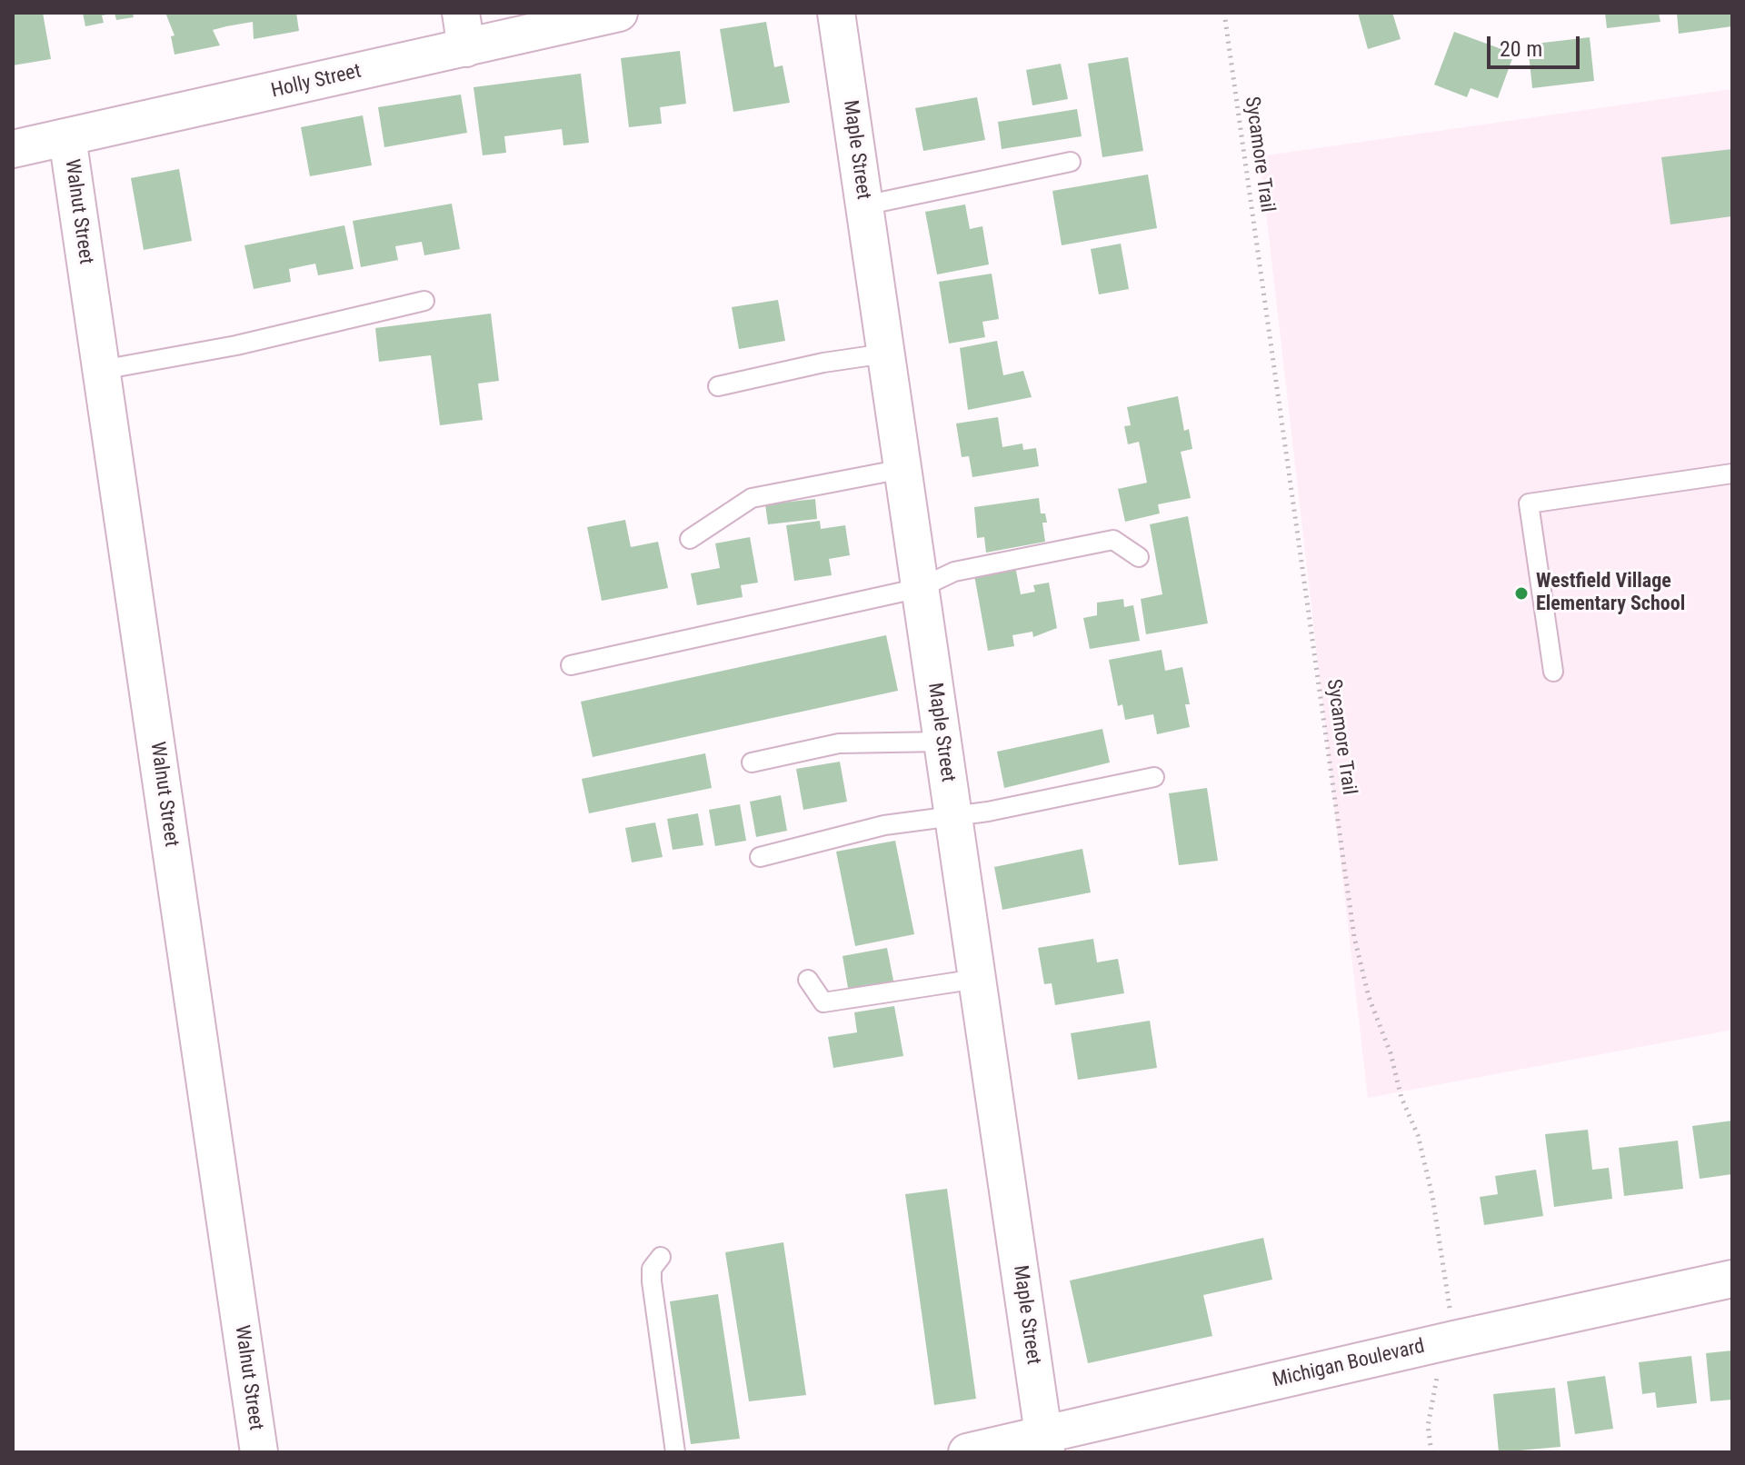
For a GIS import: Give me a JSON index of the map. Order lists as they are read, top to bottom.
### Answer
{
  "streets": {
    "street": [
      "Holly Street",
      "Maple Street",
      "Walnut Street",
      "Michigan Boulevard"
    ],
    "path": ["Sycamore Trail"]
  },
  "crossings": [
    ["Holly Street", "Walnut Street"],
    ["Maple Street", "Michigan Boulevard"],
    ["Sycamore Trail", "Michigan Boulevard"]
  ],
  "places": ["Westfield Village Elementary School"],
  "scale_bar": "20 m"
}
